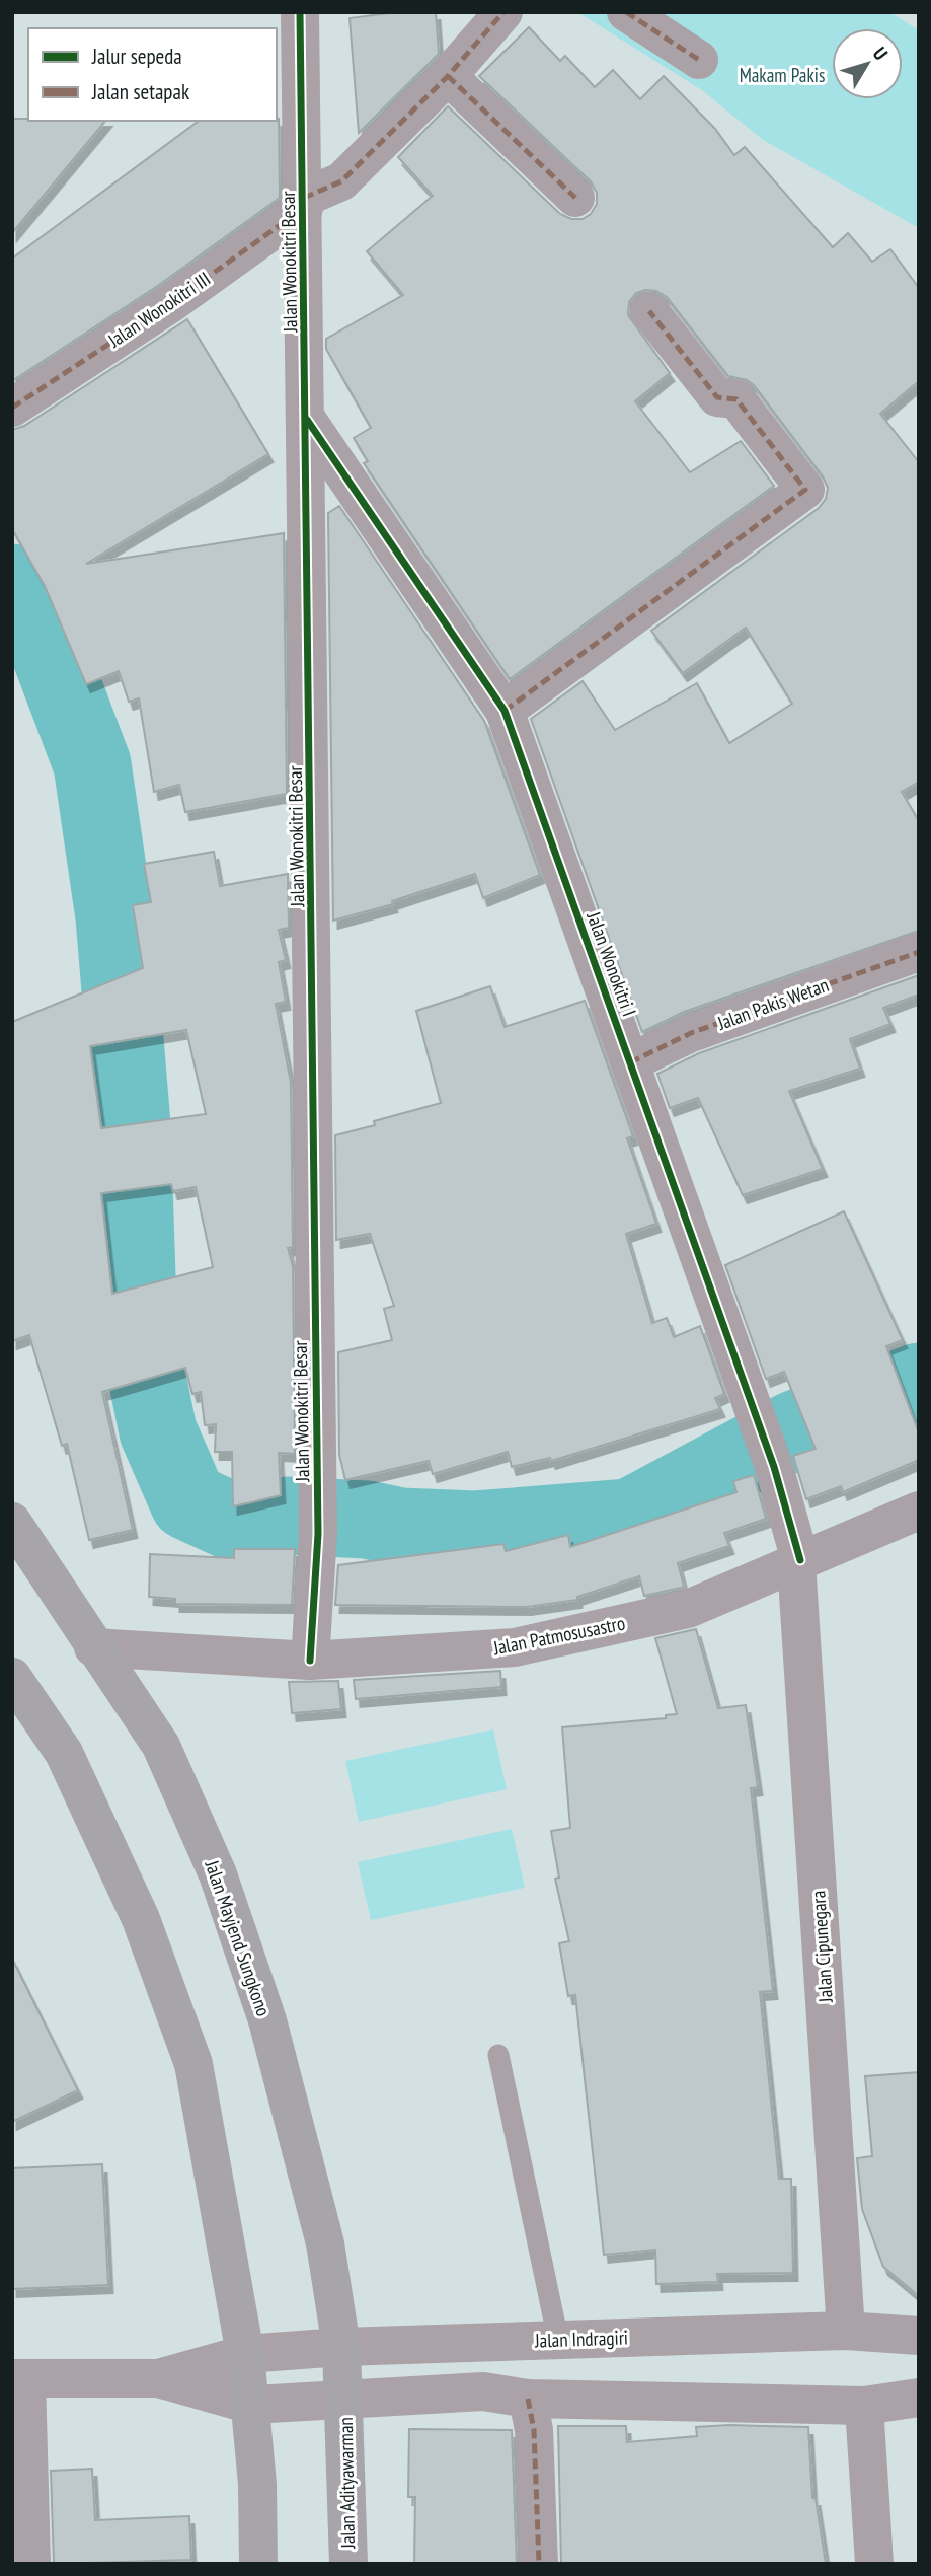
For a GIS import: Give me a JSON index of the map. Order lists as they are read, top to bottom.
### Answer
{
  "streets": {
    "main road": ["Jalan Mayjend Sungkono", "Jalan Adityawarman"],
    "street": [
      "Jalan Wonokitri Besar",
      "Jalan Wonokitri III",
      "Jalan Wonokitri I",
      "Jalan Pakis Wetan",
      "Jalan Patmosusastro",
      "Jalan Cipunegara",
      "Jalan Indragiri"
    ]
  },
  "crossings": [
    ["Jalan Wonokitri Besar", "Jalan Wonokitri III"],
    ["Jalan Wonokitri Besar", "Jalan Wonokitri I"],
    ["Jalan Wonokitri Besar", "Jalan Patmosusastro"],
    ["Jalan Wonokitri I", "Jalan Pakis Wetan"],
    ["Jalan Wonokitri I", "Jalan Patmosusastro"],
    ["Jalan Wonokitri I", "Jalan Cipunegara"],
    ["Jalan Patmosusastro", "Jalan Mayjend Sungkono"],
    ["Jalan Patmosusastro", "Jalan Cipunegara"],
    ["Jalan Mayjend Sungkono", "Jalan Indragiri"],
    ["Jalan Mayjend Sungkono", "Jalan Adityawarman"],
    ["Jalan Cipunegara", "Jalan Indragiri"]
  ],
  "parks": ["Makam Pakis"],
  "legend": ["Jalur sepeda", "Jalan setapak"],
  "north": "top right"
}
